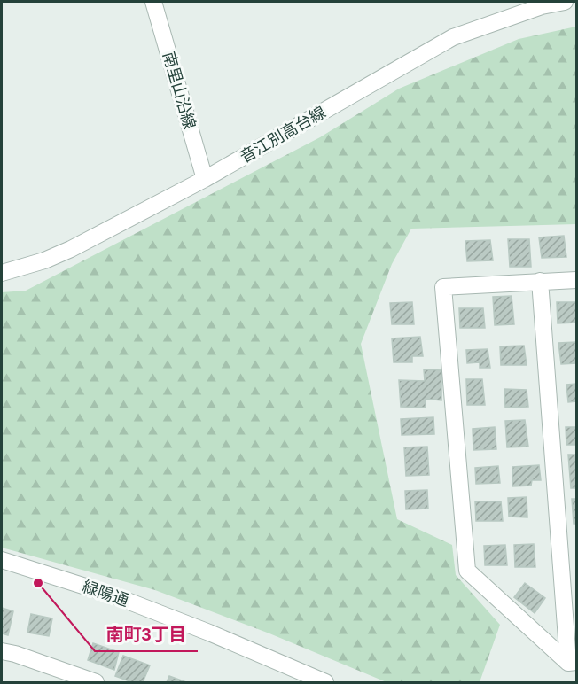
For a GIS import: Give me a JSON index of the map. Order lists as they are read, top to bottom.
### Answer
{
  "streets": {
    "street": ["南里山沿線", "音江別高台線", "緑陽通"]
  },
  "crossings": [
    ["南里山沿線", "音江別高台線"]
  ],
  "places": ["南町3丁目"]
}
